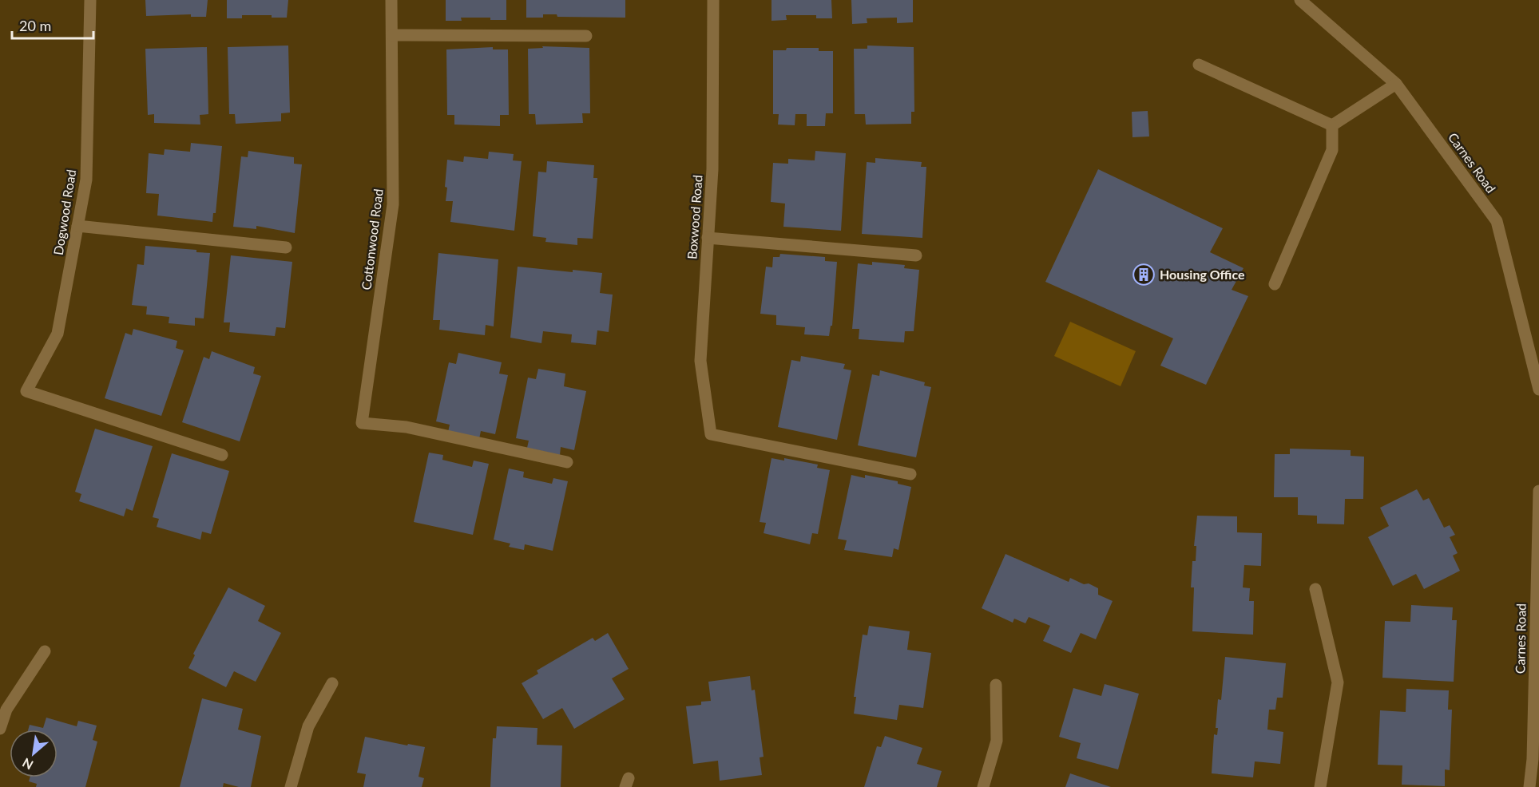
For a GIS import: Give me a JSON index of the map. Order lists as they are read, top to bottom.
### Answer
{
  "streets": {
    "street": [
      "Carnes Road",
      "Dogwood Road",
      "Boxwood Road",
      "Cottonwood Road"
    ]
  },
  "places": {
    "building": ["Housing Office"]
  },
  "scale_bar": "20 m",
  "north": "bottom left"
}
